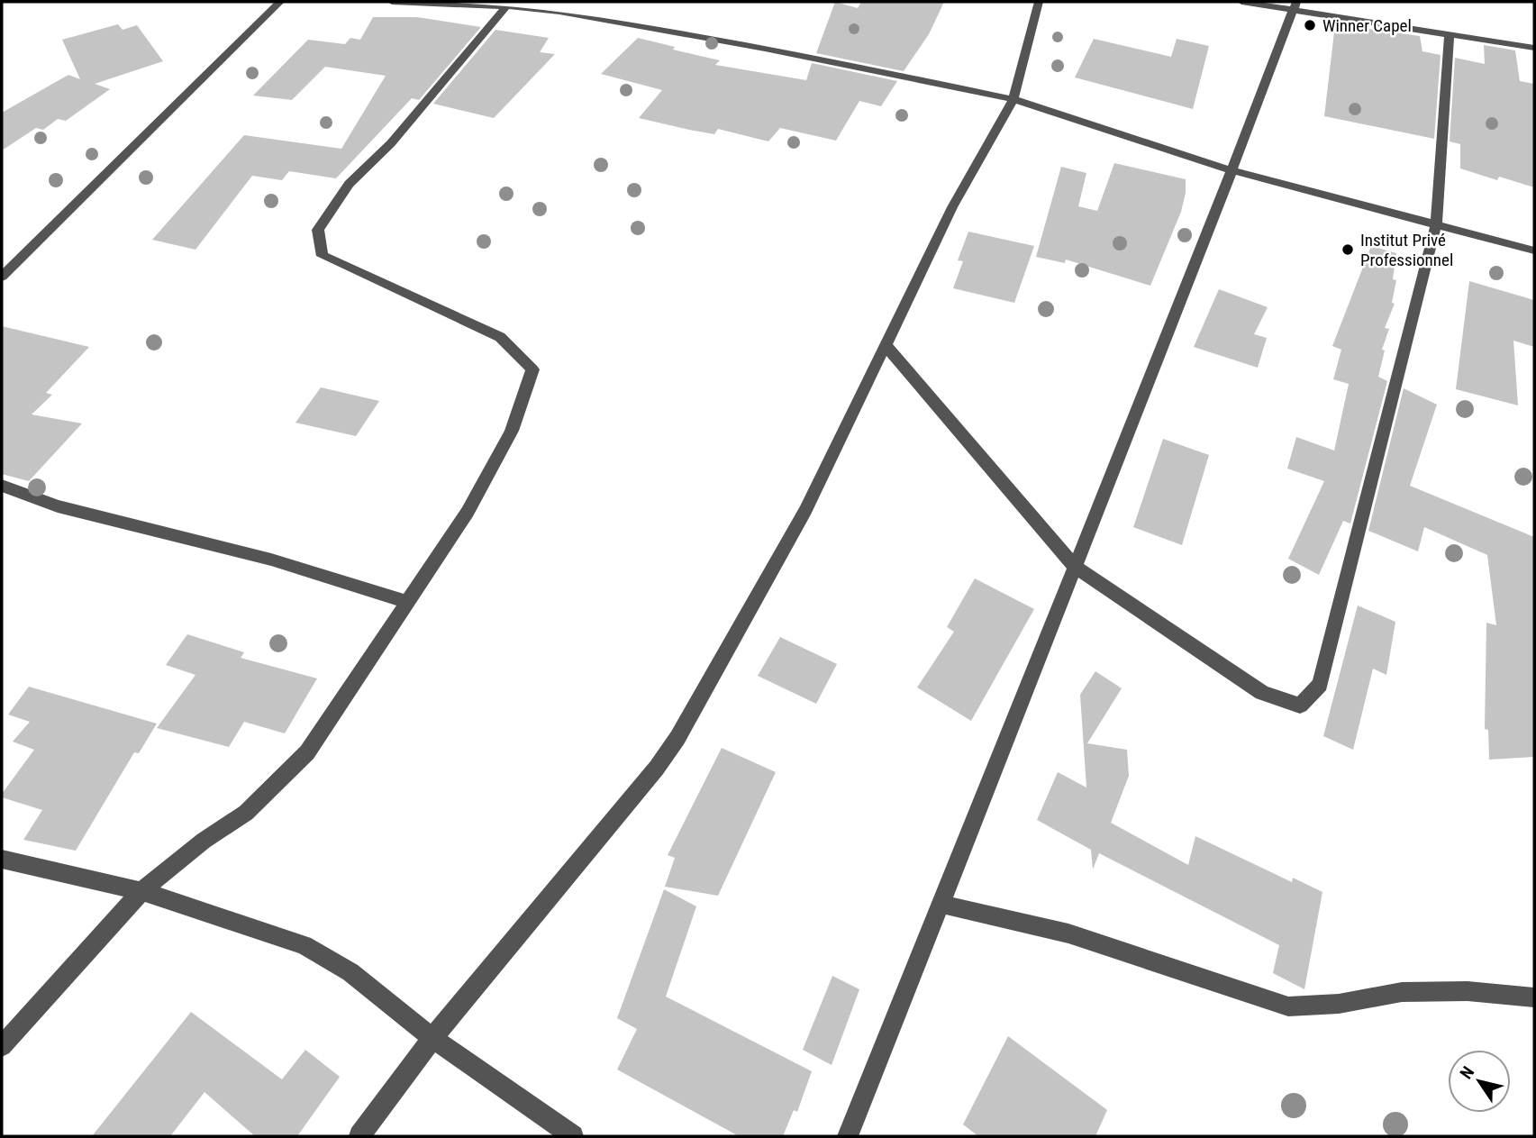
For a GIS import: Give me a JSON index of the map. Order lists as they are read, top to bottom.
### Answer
{
  "places": ["Winner Capel", "Institut Privé Professionnel"],
  "north": "top left"
}
